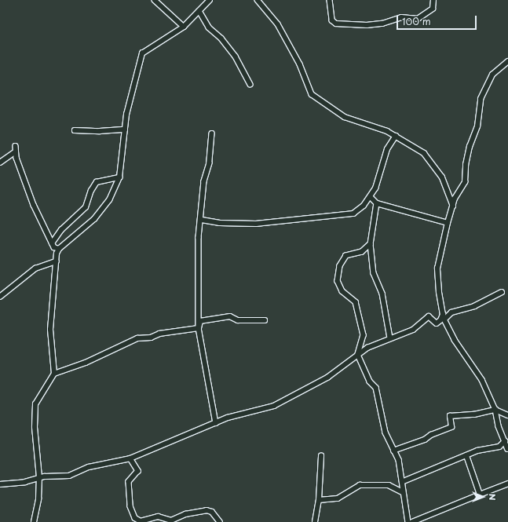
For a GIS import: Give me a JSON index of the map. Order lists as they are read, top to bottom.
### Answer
{
  "scale_bar": "100 m",
  "north": "right"
}
